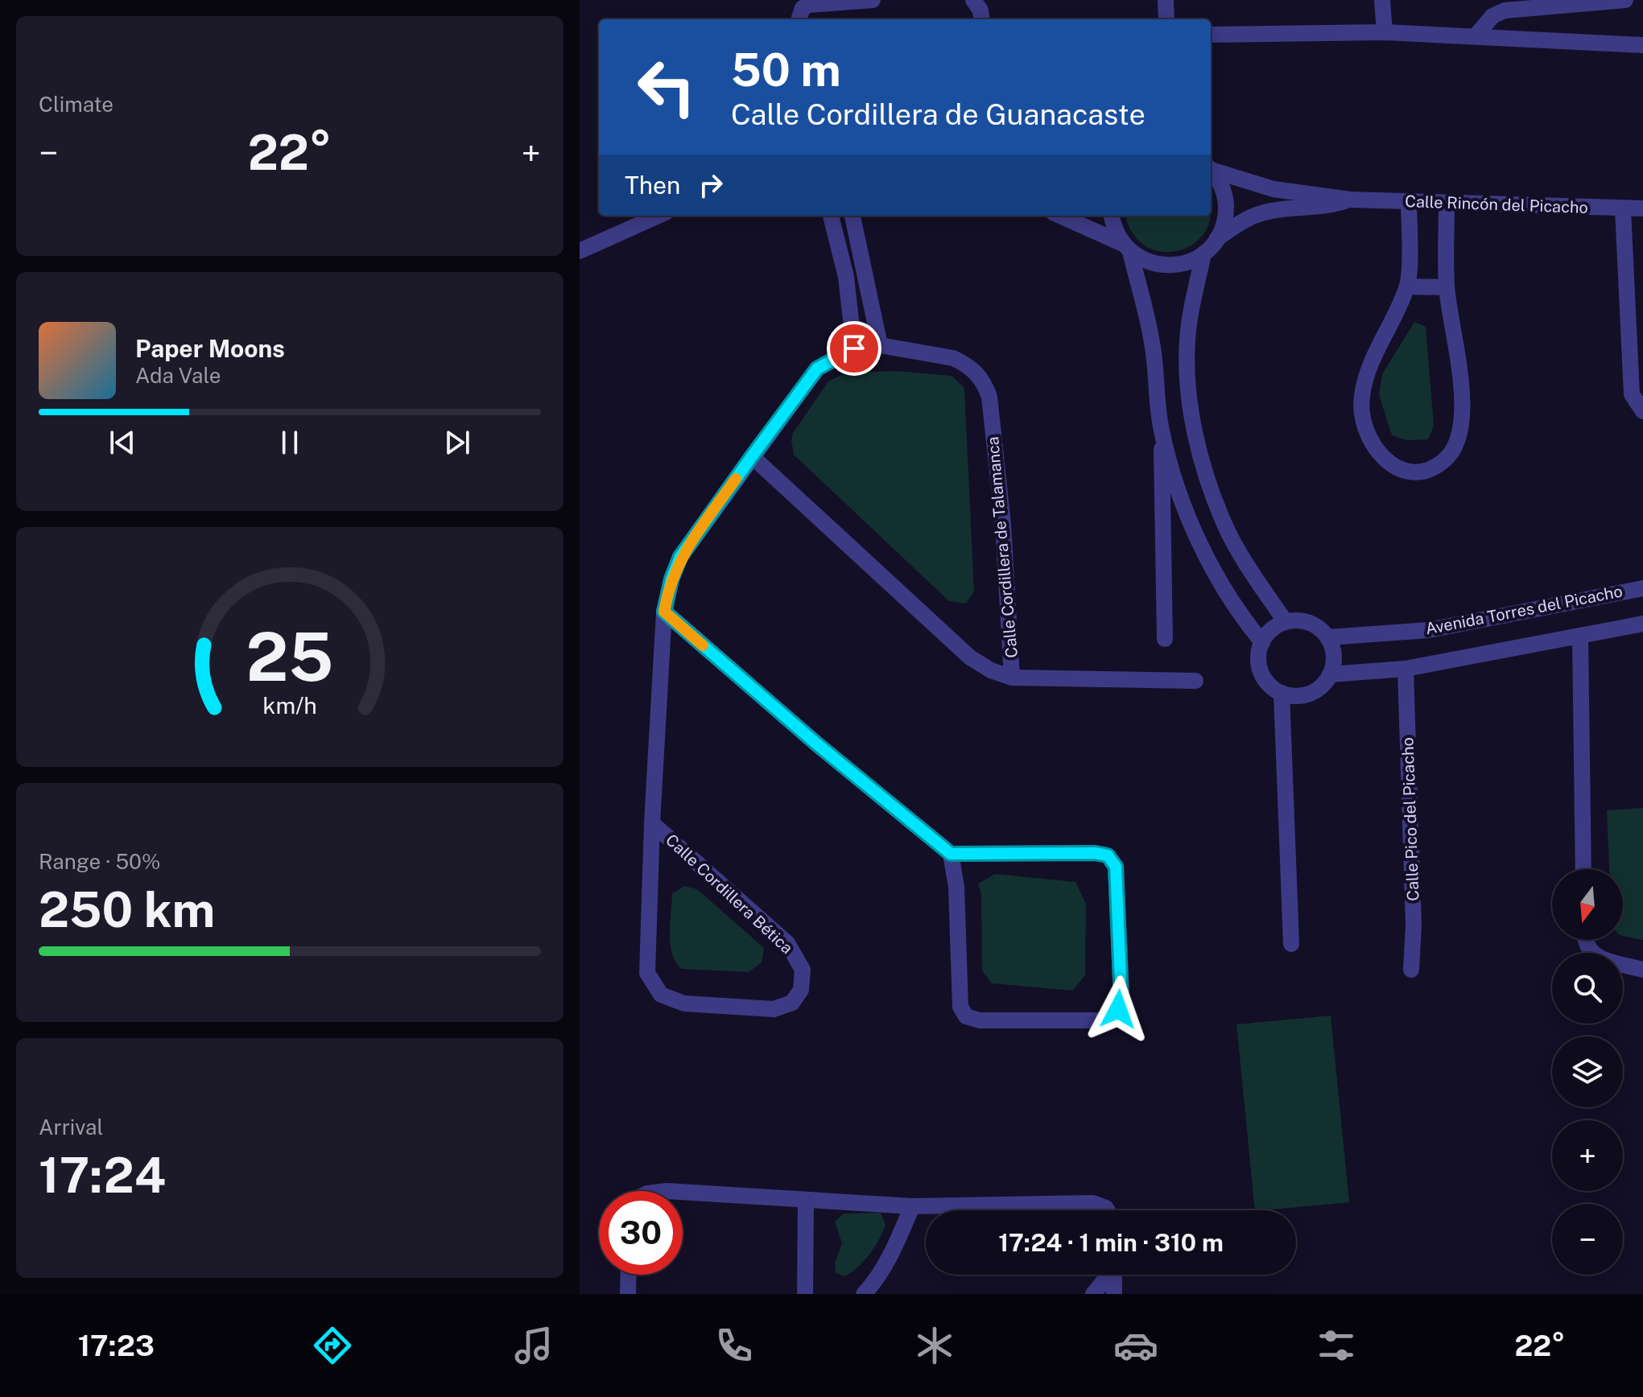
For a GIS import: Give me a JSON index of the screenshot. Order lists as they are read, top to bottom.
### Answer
{
  "streets": {
    "street": [
      "Calle Rincón del Picacho",
      "Calle Cordillera de Talamanca",
      "Avenida Torres del Picacho",
      "Calle Pico del Picacho",
      "Calle Cordillera Bética"
    ]
  },
  "crossings": [
    ["Calle Cordillera de Talamanca", "Calle Cordillera Bética"]
  ],
  "north": "bottom",
  "page": {
    "tile": [
      "Climate",
      ["Range · 50%", "250 km"],
      ["Arrival", "17:24"]
    ],
    "turn": ["50 m", "Calle Cordillera de Guanacaste"],
    "heat": ["−", "22°", "+"],
    "then": "Then",
    "song": ["Paper Moons", "Ada Vale"],
    "map_buttons": ["+", "−"],
    "limit": "30",
    "trip": "17:24 · 1 min · 310 m",
    "tabs": ["17:23", "22°"],
    "gauge": ["25", "km/h"]
  }
}
